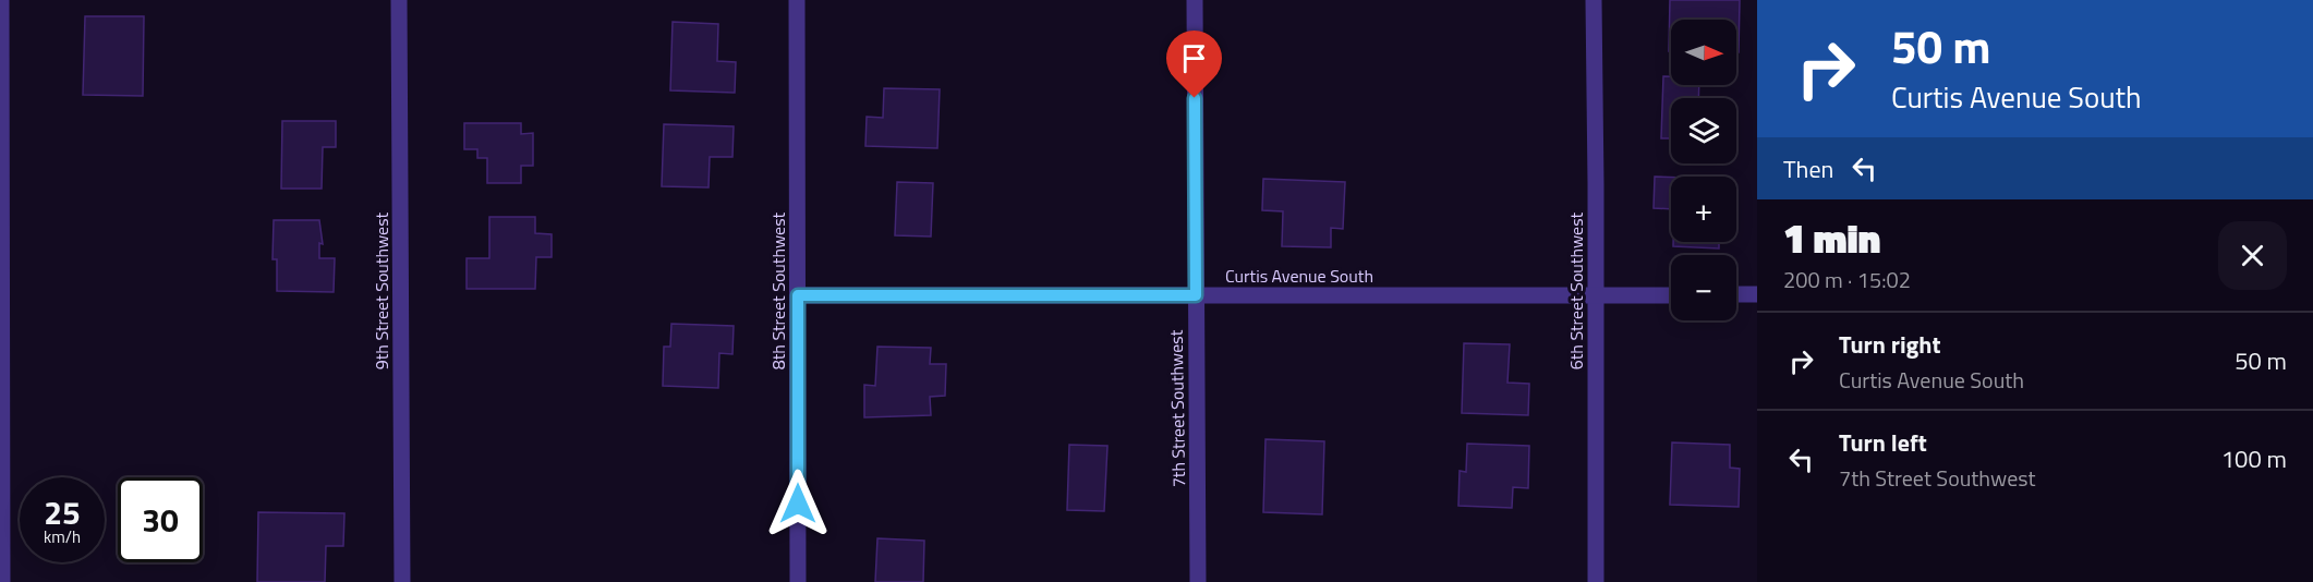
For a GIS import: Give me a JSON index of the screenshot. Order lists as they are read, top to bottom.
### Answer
{
  "streets": {
    "street": [
      "Curtis Avenue South",
      "9th Street Southwest",
      "8th Street Southwest",
      "6th Street Southwest",
      "7th Street Southwest"
    ]
  },
  "crossings": [
    ["Curtis Avenue South", "8th Street Southwest"],
    ["Curtis Avenue South", "6th Street Southwest"],
    ["Curtis Avenue South", "7th Street Southwest"]
  ],
  "north": "right",
  "page": {
    "turn": ["50 m", "Curtis Avenue South"],
    "map_buttons": ["+", "−"],
    "then": "Then",
    "heading": ["1 min", "200 m · 15:02"],
    "list": [
      {
        "name": "Turn right",
        "note": "Curtis Avenue South",
        "value": "50 m"
      },
      {
        "name": "Turn left",
        "note": "7th Street Southwest",
        "value": "100 m"
      }
    ],
    "speed": "25 km/h",
    "limit": "30"
  }
}
